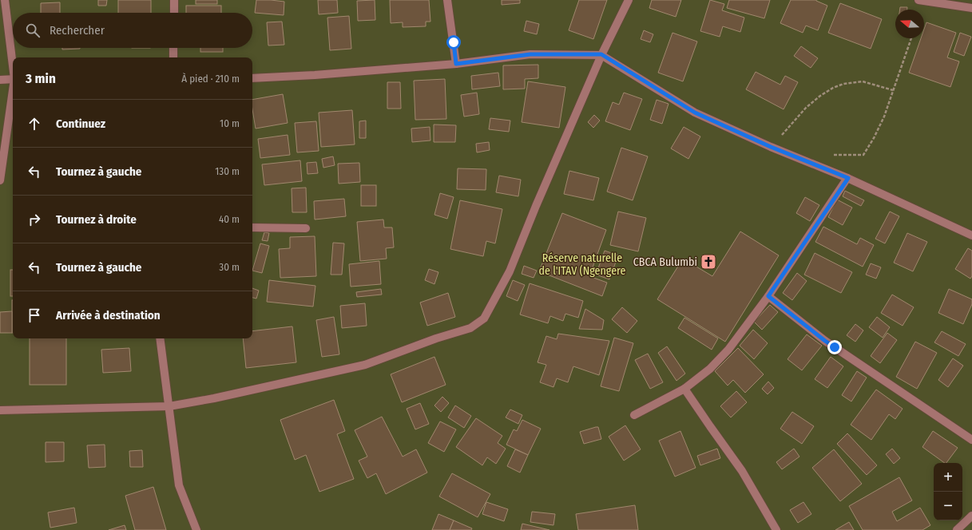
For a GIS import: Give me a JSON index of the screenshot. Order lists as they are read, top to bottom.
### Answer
{
  "parks": ["Réserve naturelle de l'ITAV (Ngengere"],
  "places": {
    "church": ["CBCA Bulumbi"]
  },
  "north": "left",
  "page": {
    "search": "Rechercher",
    "heading": ["3 min", "À pied · 210 m"],
    "list": [
      ["Continuez", "10 m"],
      ["Tournez à gauche", "130 m"],
      ["Tournez à droite", "40 m"],
      ["Tournez à gauche", "30 m"],
      "Arrivée à destination"
    ],
    "map_buttons": ["+", "−"]
  }
}
